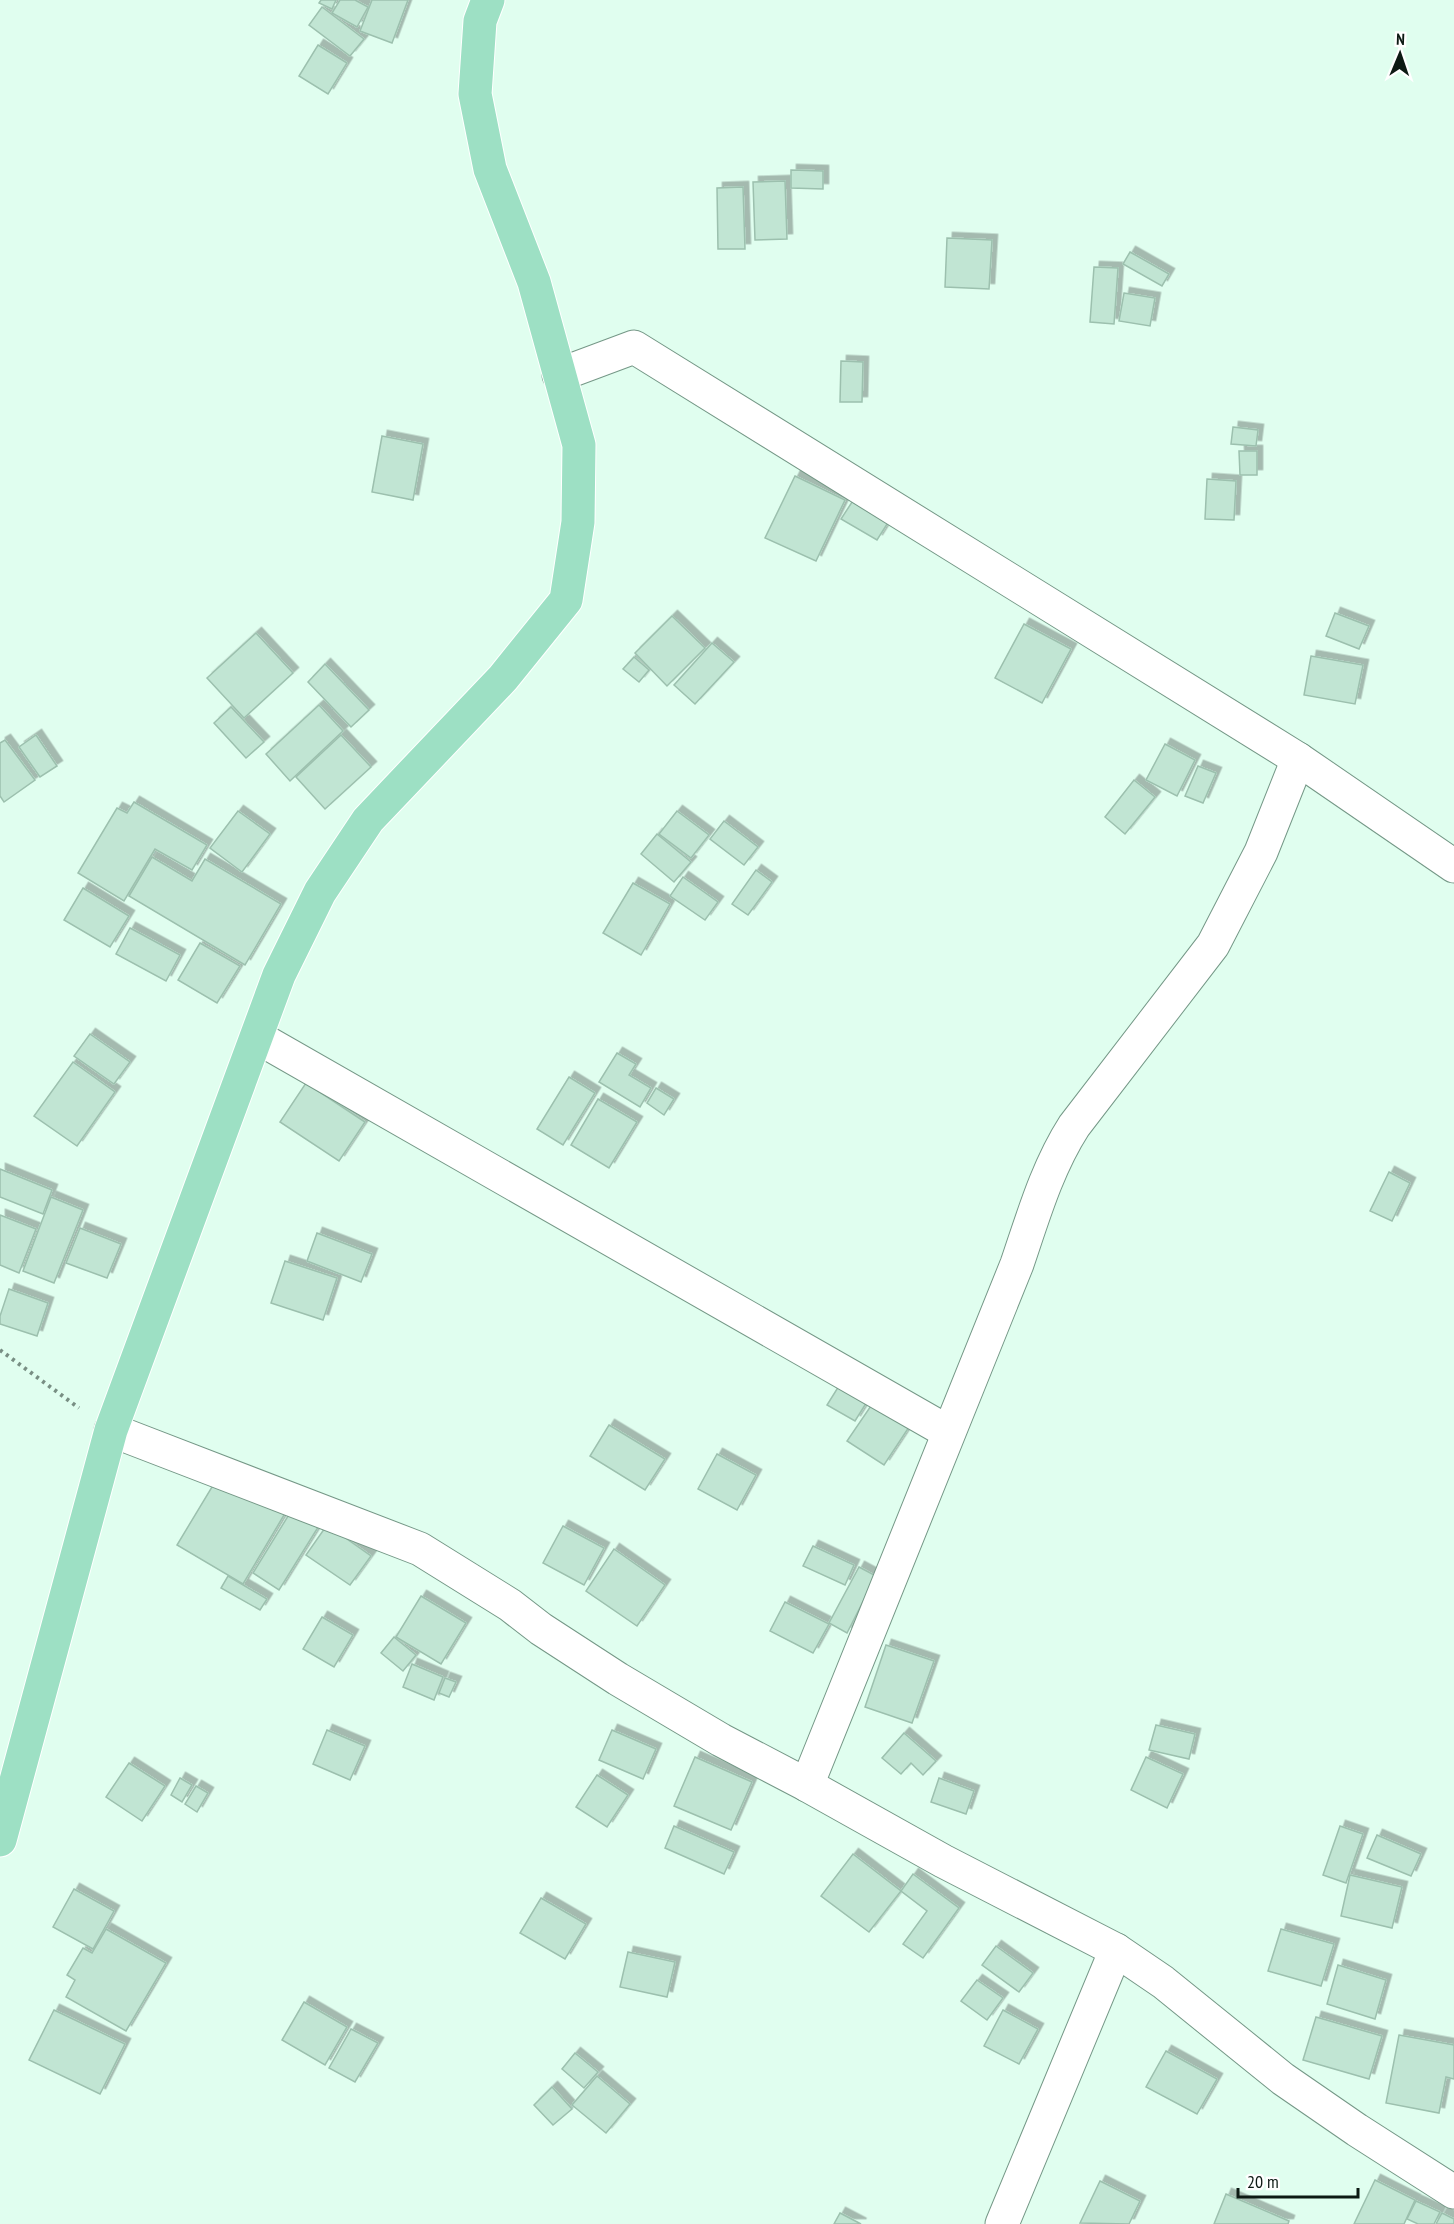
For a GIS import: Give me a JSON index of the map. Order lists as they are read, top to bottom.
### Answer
{
  "scale_bar": "20 m",
  "north": "top"
}
